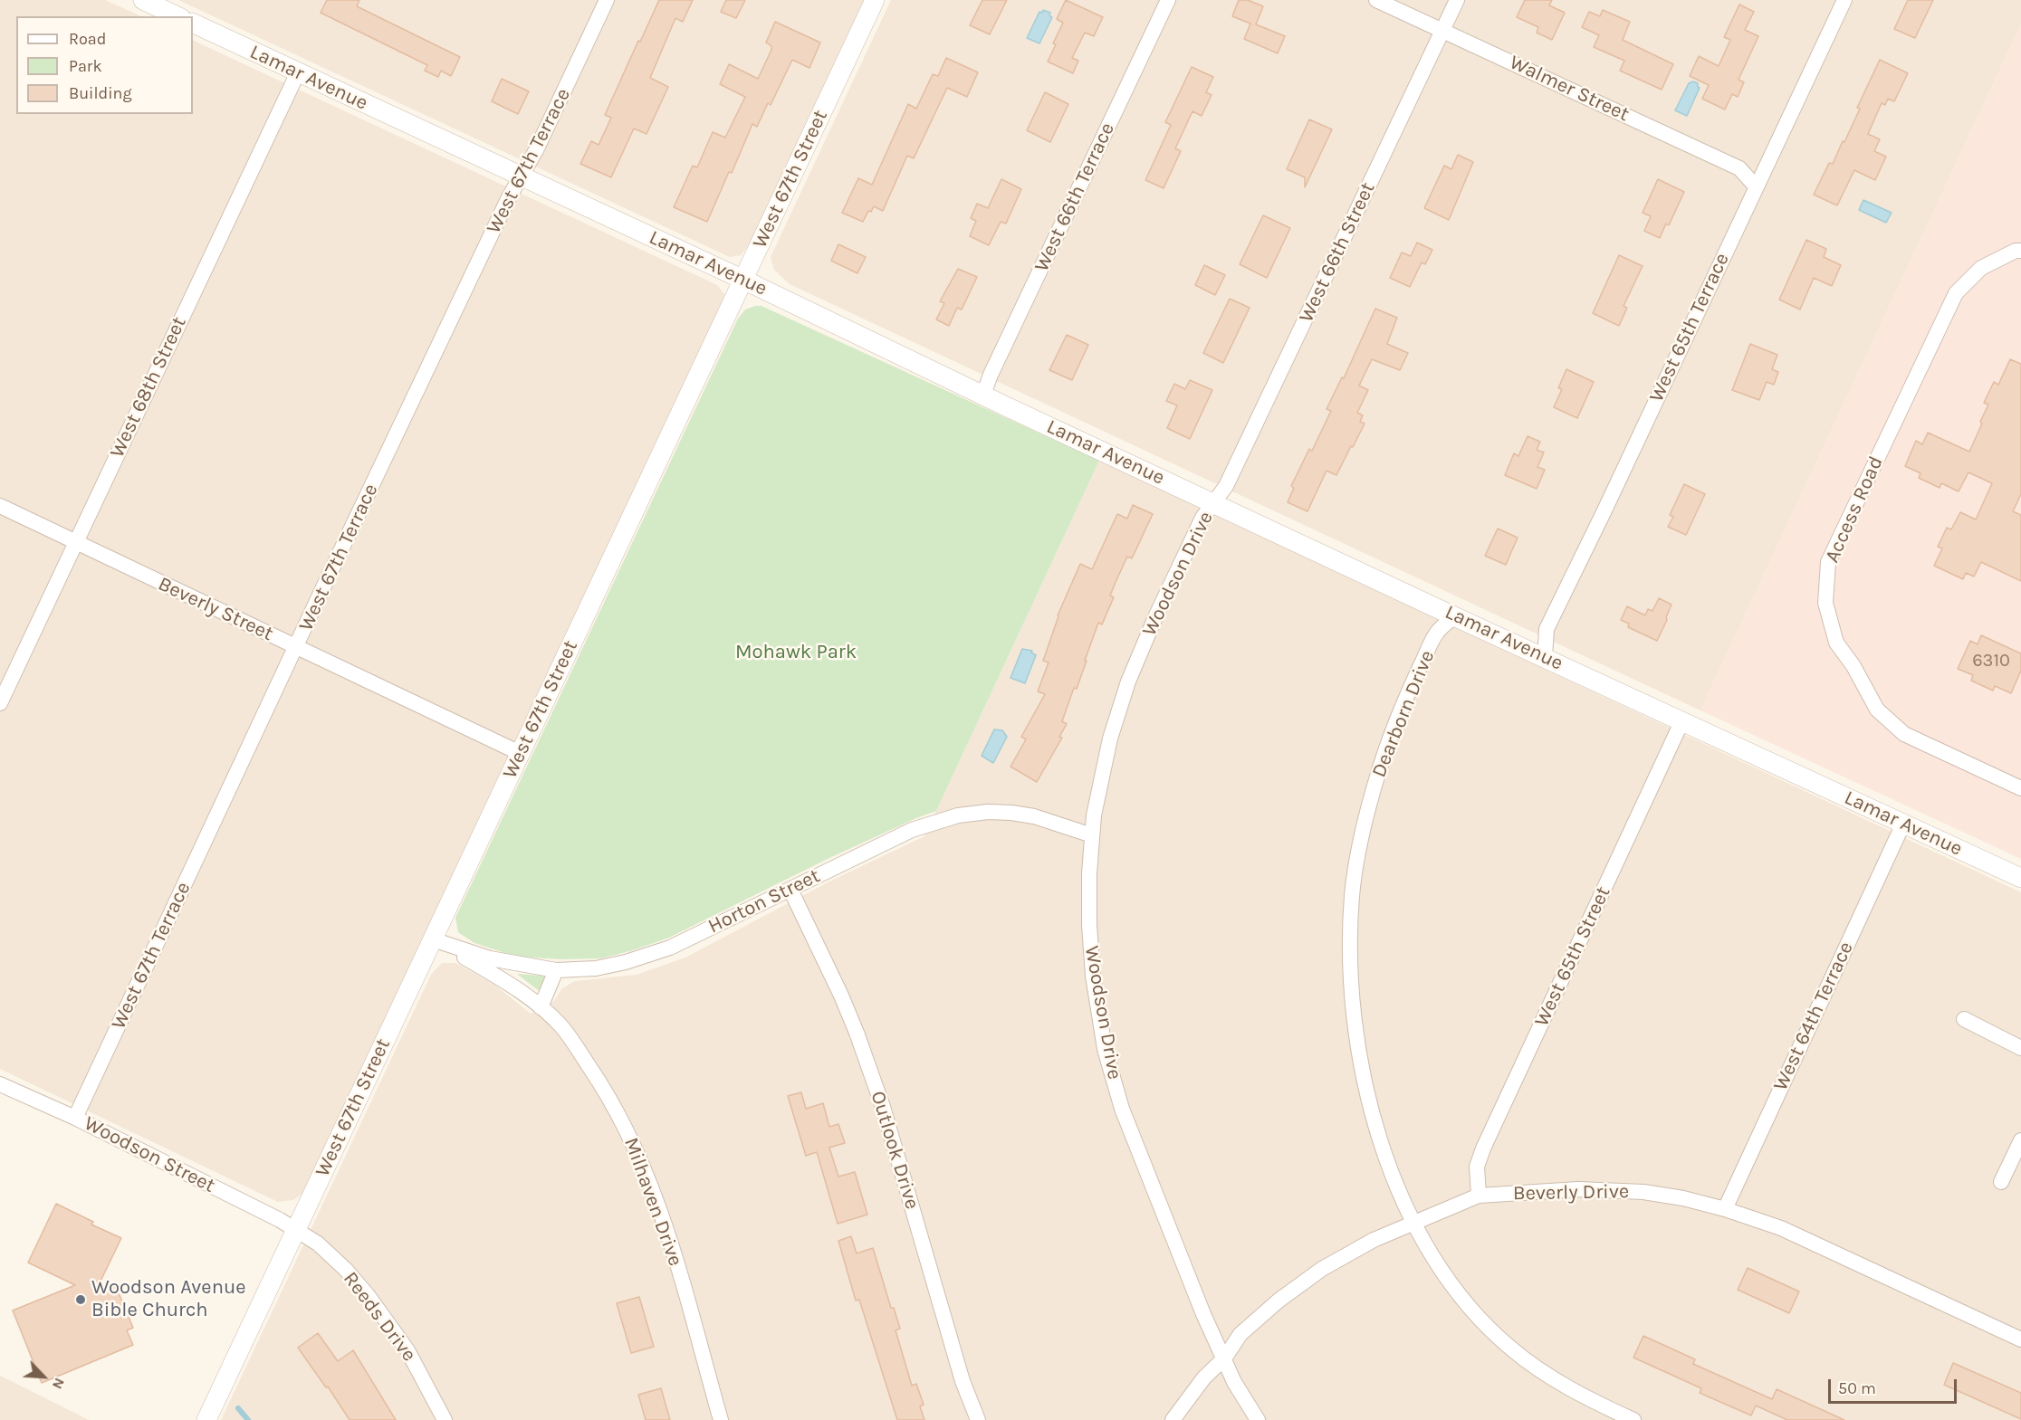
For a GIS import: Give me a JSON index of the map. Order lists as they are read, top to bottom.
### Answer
{
  "streets": {
    "street": [
      "Lamar Avenue",
      "Walmer Street",
      "West 67th Terrace",
      "West 67th Street",
      "West 66th Terrace",
      "West 66th Street",
      "West 65th Terrace",
      "West 68th Street",
      "Access Road",
      "Woodson Drive",
      "Beverly Street",
      "Dearborn Drive",
      "Horton Street",
      "West 65th Street",
      "West 64th Terrace",
      "Outlook Drive",
      "Woodson Street",
      "Beverly Drive",
      "Milhaven Drive",
      "Reeds Drive"
    ]
  },
  "crossings": [
    ["Lamar Avenue", "West 67th Terrace"],
    ["Lamar Avenue", "West 67th Street"],
    ["Lamar Avenue", "West 66th Terrace"],
    ["Lamar Avenue", "West 66th Street"],
    ["Lamar Avenue", "West 65th Terrace"],
    ["Lamar Avenue", "West 68th Street"],
    ["Lamar Avenue", "Woodson Drive"],
    ["Lamar Avenue", "Dearborn Drive"],
    ["Lamar Avenue", "West 65th Street"],
    ["Lamar Avenue", "West 64th Terrace"],
    ["Walmer Street", "West 66th Street"],
    ["Walmer Street", "West 65th Terrace"],
    ["West 67th Terrace", "Beverly Street"],
    ["West 67th Terrace", "Woodson Street"],
    ["West 67th Street", "Beverly Street"],
    ["West 67th Street", "Horton Street"],
    ["West 67th Street", "Woodson Street"],
    ["West 67th Street", "Milhaven Drive"],
    ["West 67th Street", "Reeds Drive"],
    ["West 66th Street", "Woodson Drive"],
    ["West 68th Street", "Beverly Street"],
    ["Woodson Drive", "Horton Street"],
    ["Woodson Drive", "Beverly Drive"],
    ["Dearborn Drive", "Beverly Drive"],
    ["Horton Street", "Outlook Drive"],
    ["Horton Street", "Milhaven Drive"],
    ["West 65th Street", "Beverly Drive"],
    ["West 64th Terrace", "Beverly Drive"],
    ["Woodson Street", "Reeds Drive"]
  ],
  "parks": ["Mohawk Park"],
  "places": ["Woodson Avenue Bible Church"],
  "house_numbers": ["6310"],
  "legend": ["Road", "Park", "Building"],
  "scale_bar": "50 m",
  "north": "bottom right"
}
